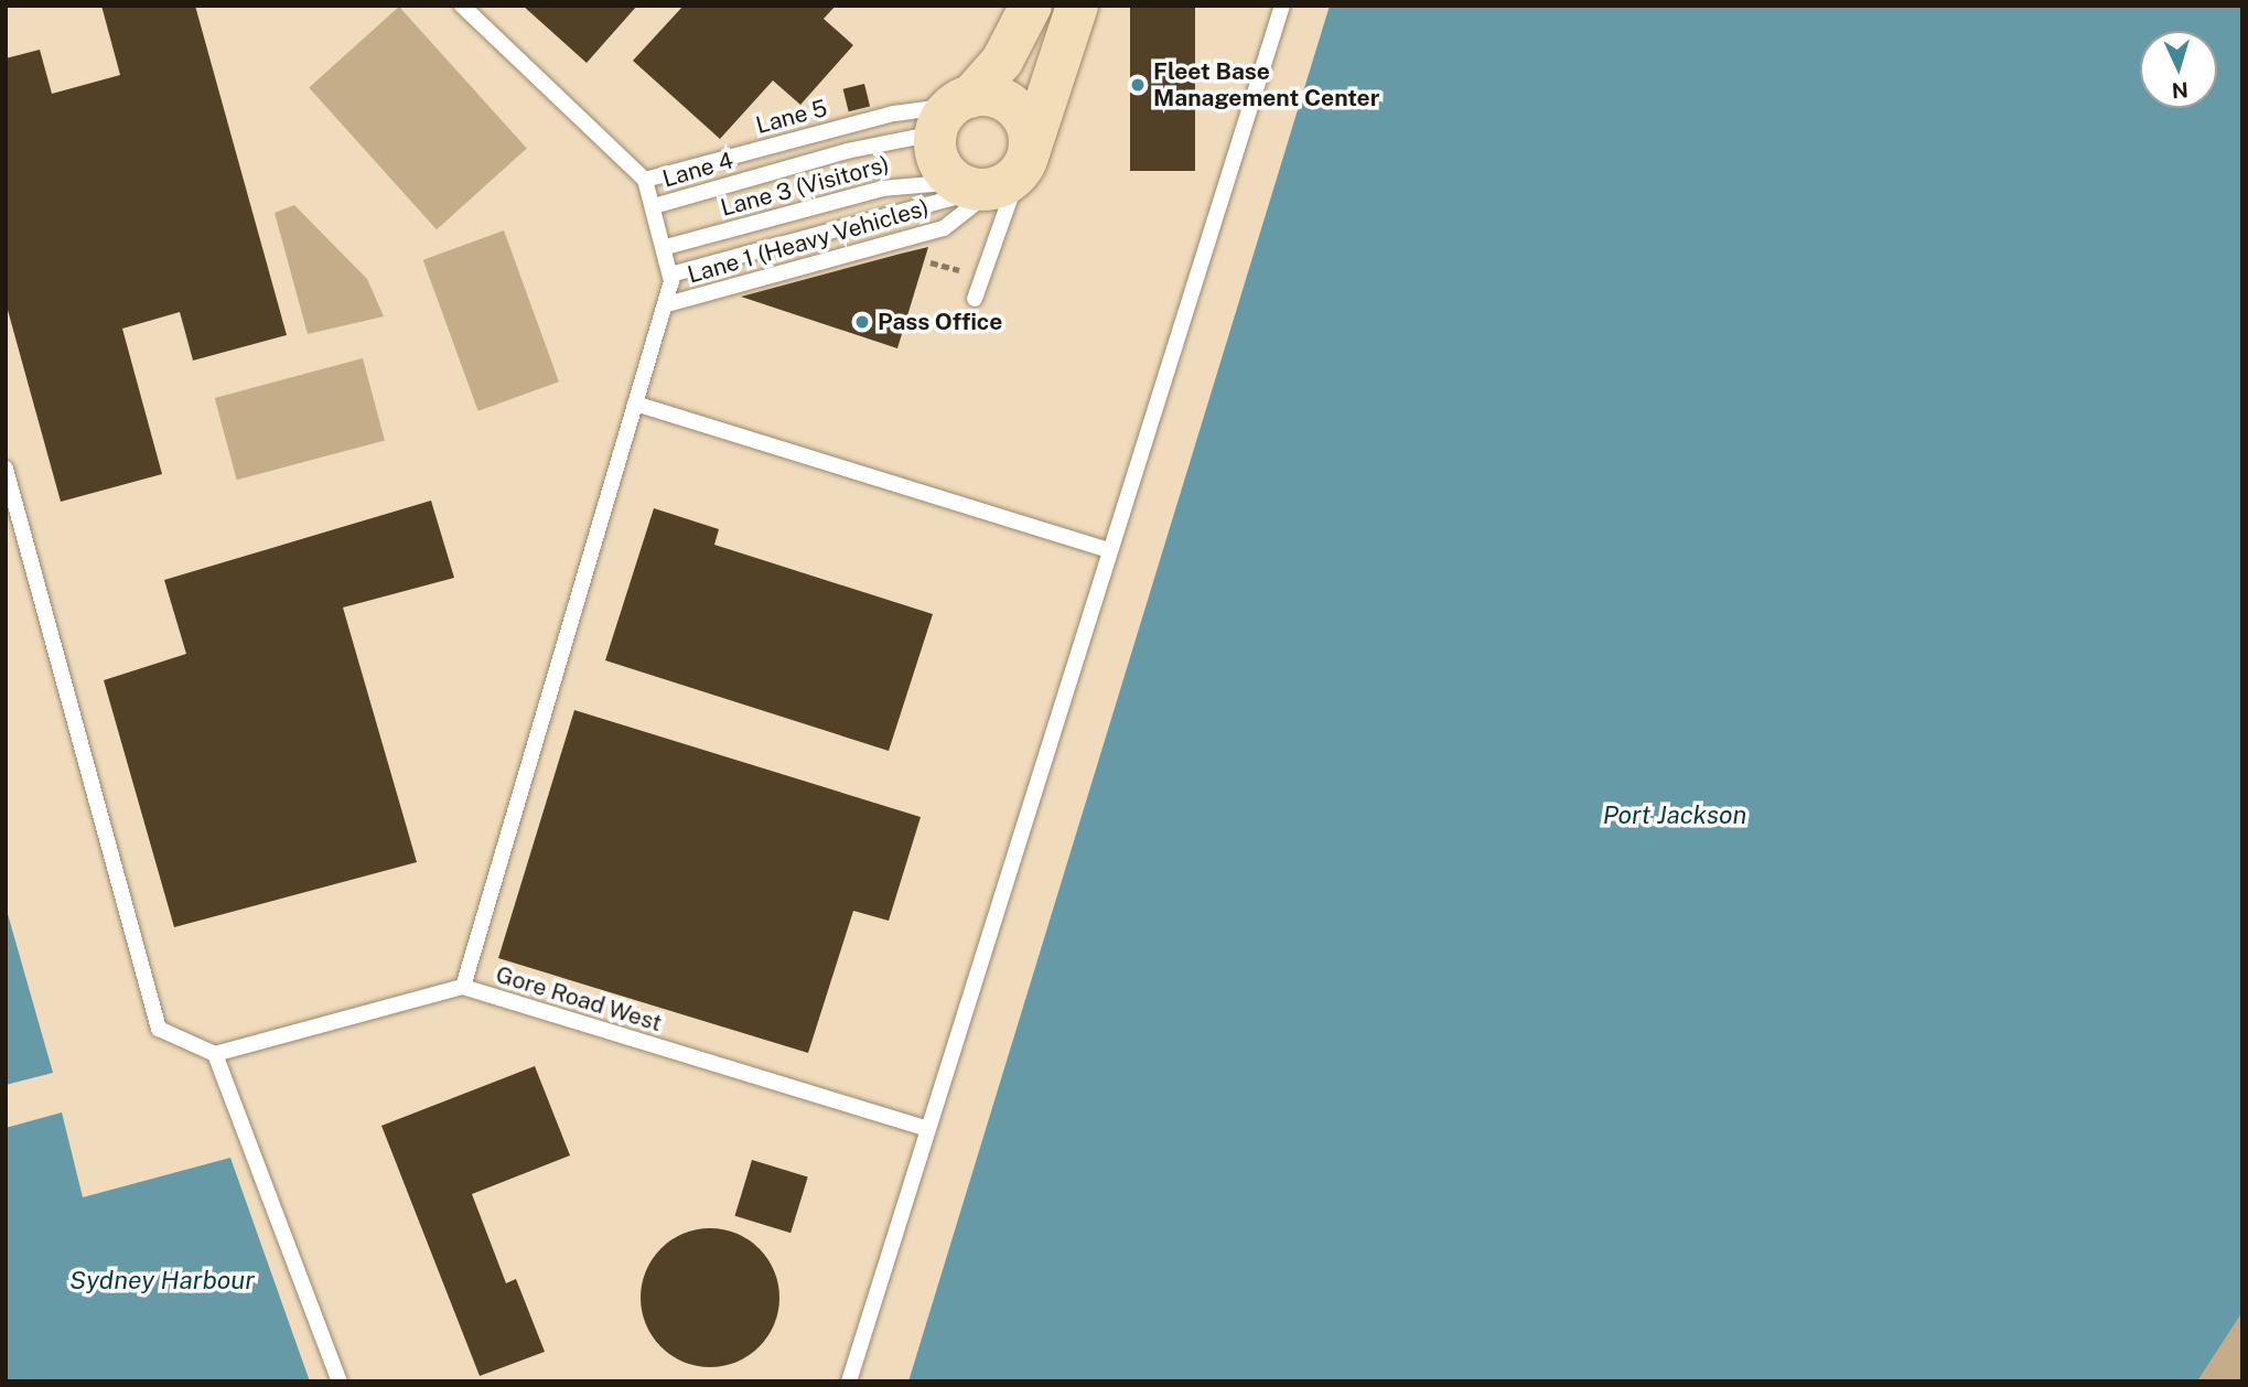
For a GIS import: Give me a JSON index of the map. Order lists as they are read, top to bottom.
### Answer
{
  "streets": {
    "lane": [
      "Lane 5",
      "Lane 4",
      "Lane 3 (Visitors)",
      "Lane 1 (Heavy Vehicles)",
      "Gore Road West"
    ]
  },
  "crossings": [
    ["Lane 5", "Lane 4"],
    ["Lane 5", "Lane 3 (Visitors)"],
    ["Lane 5", "Lane 1 (Heavy Vehicles)"],
    ["Lane 4", "Lane 3 (Visitors)"],
    ["Lane 4", "Lane 1 (Heavy Vehicles)"],
    ["Lane 3 (Visitors)", "Lane 1 (Heavy Vehicles)"]
  ],
  "water": ["Port Jackson", "Sydney Harbour"],
  "places": ["Fleet Base Management Center", "Pass Office"],
  "north": "bottom"
}
